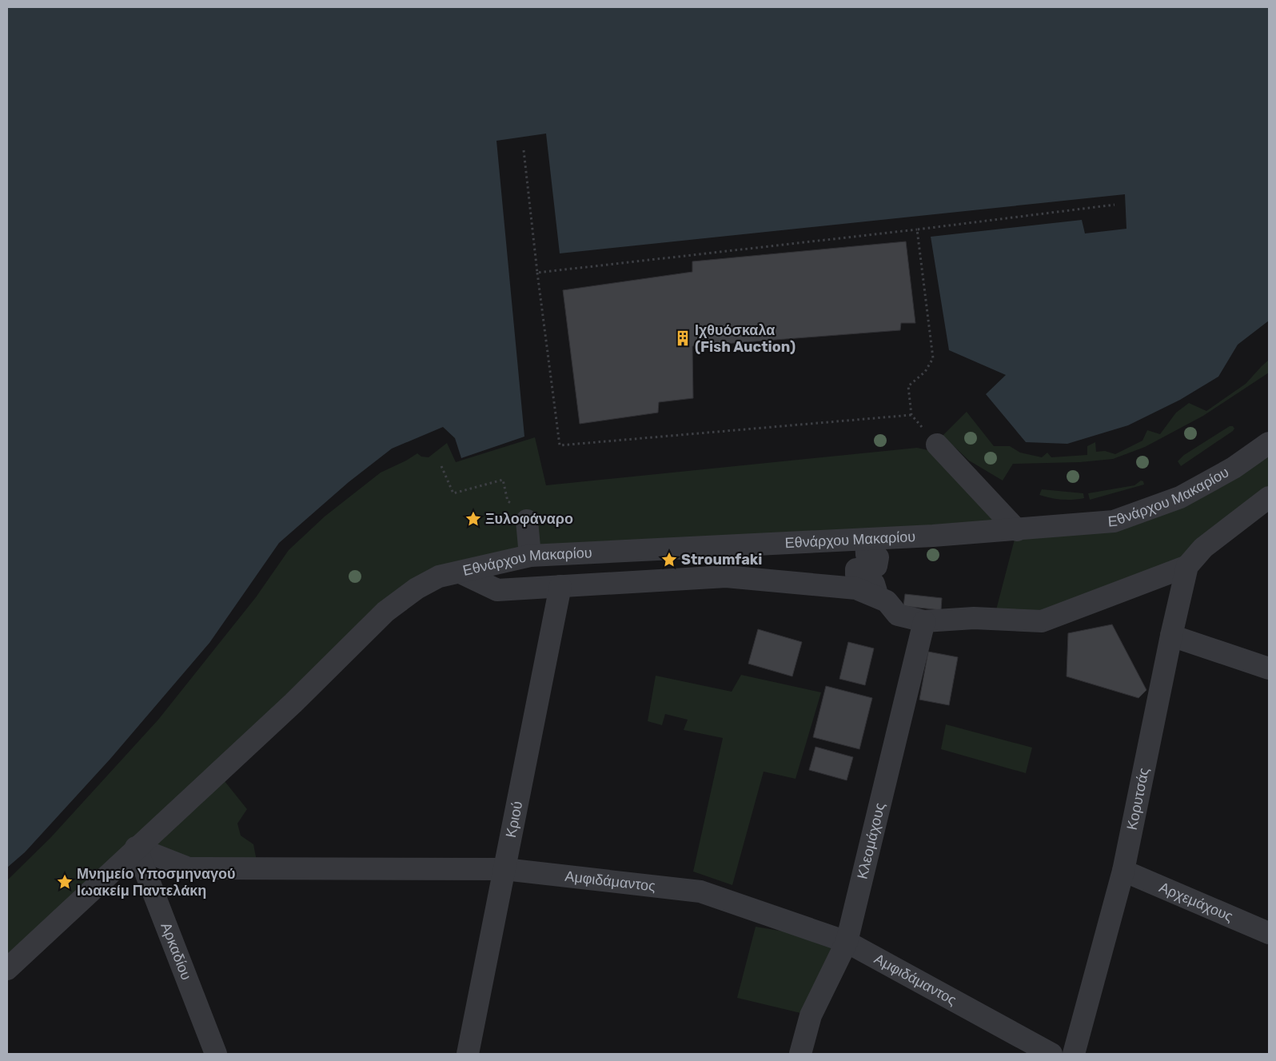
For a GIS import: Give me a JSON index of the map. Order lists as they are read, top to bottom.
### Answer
{
  "streets": {
    "street": [
      "Εθνάρχου Μακαρίου",
      "Κορυτσάς",
      "Κριού",
      "Κλεομάχους",
      "Αμφιδάμαντος",
      "Αρχεμάχους",
      "Αρκαδίου"
    ]
  },
  "crossings": [
    ["Εθνάρχου Μακαρίου", "Αμφιδάμαντος"],
    ["Εθνάρχου Μακαρίου", "Αρκαδίου"],
    ["Κορυτσάς", "Αρχεμάχους"],
    ["Κριού", "Αμφιδάμαντος"],
    ["Κλεομάχους", "Αμφιδάμαντος"],
    ["Αμφιδάμαντος", "Αρκαδίου"]
  ],
  "places": {
    "building": ["Ιχθυόσκαλα (Fish Auction)"],
    "place": ["Ξυλοφάναρο", "Stroumfaki", "Μνημείο Υποσμηναγού Ιωακείμ Παντελάκη"]
  }
}
